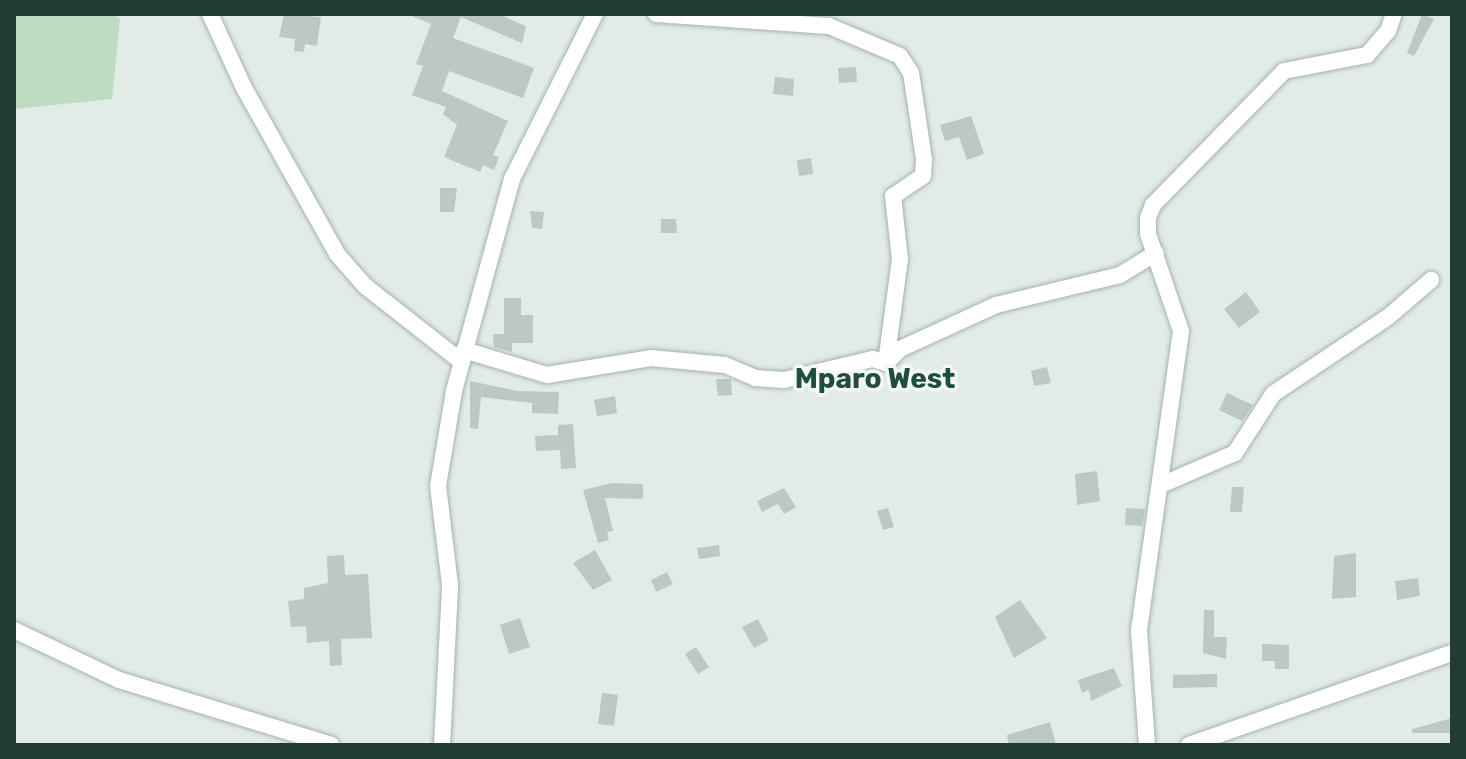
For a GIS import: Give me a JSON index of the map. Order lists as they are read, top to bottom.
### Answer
{
  "districts": ["Mparo West"]
}
